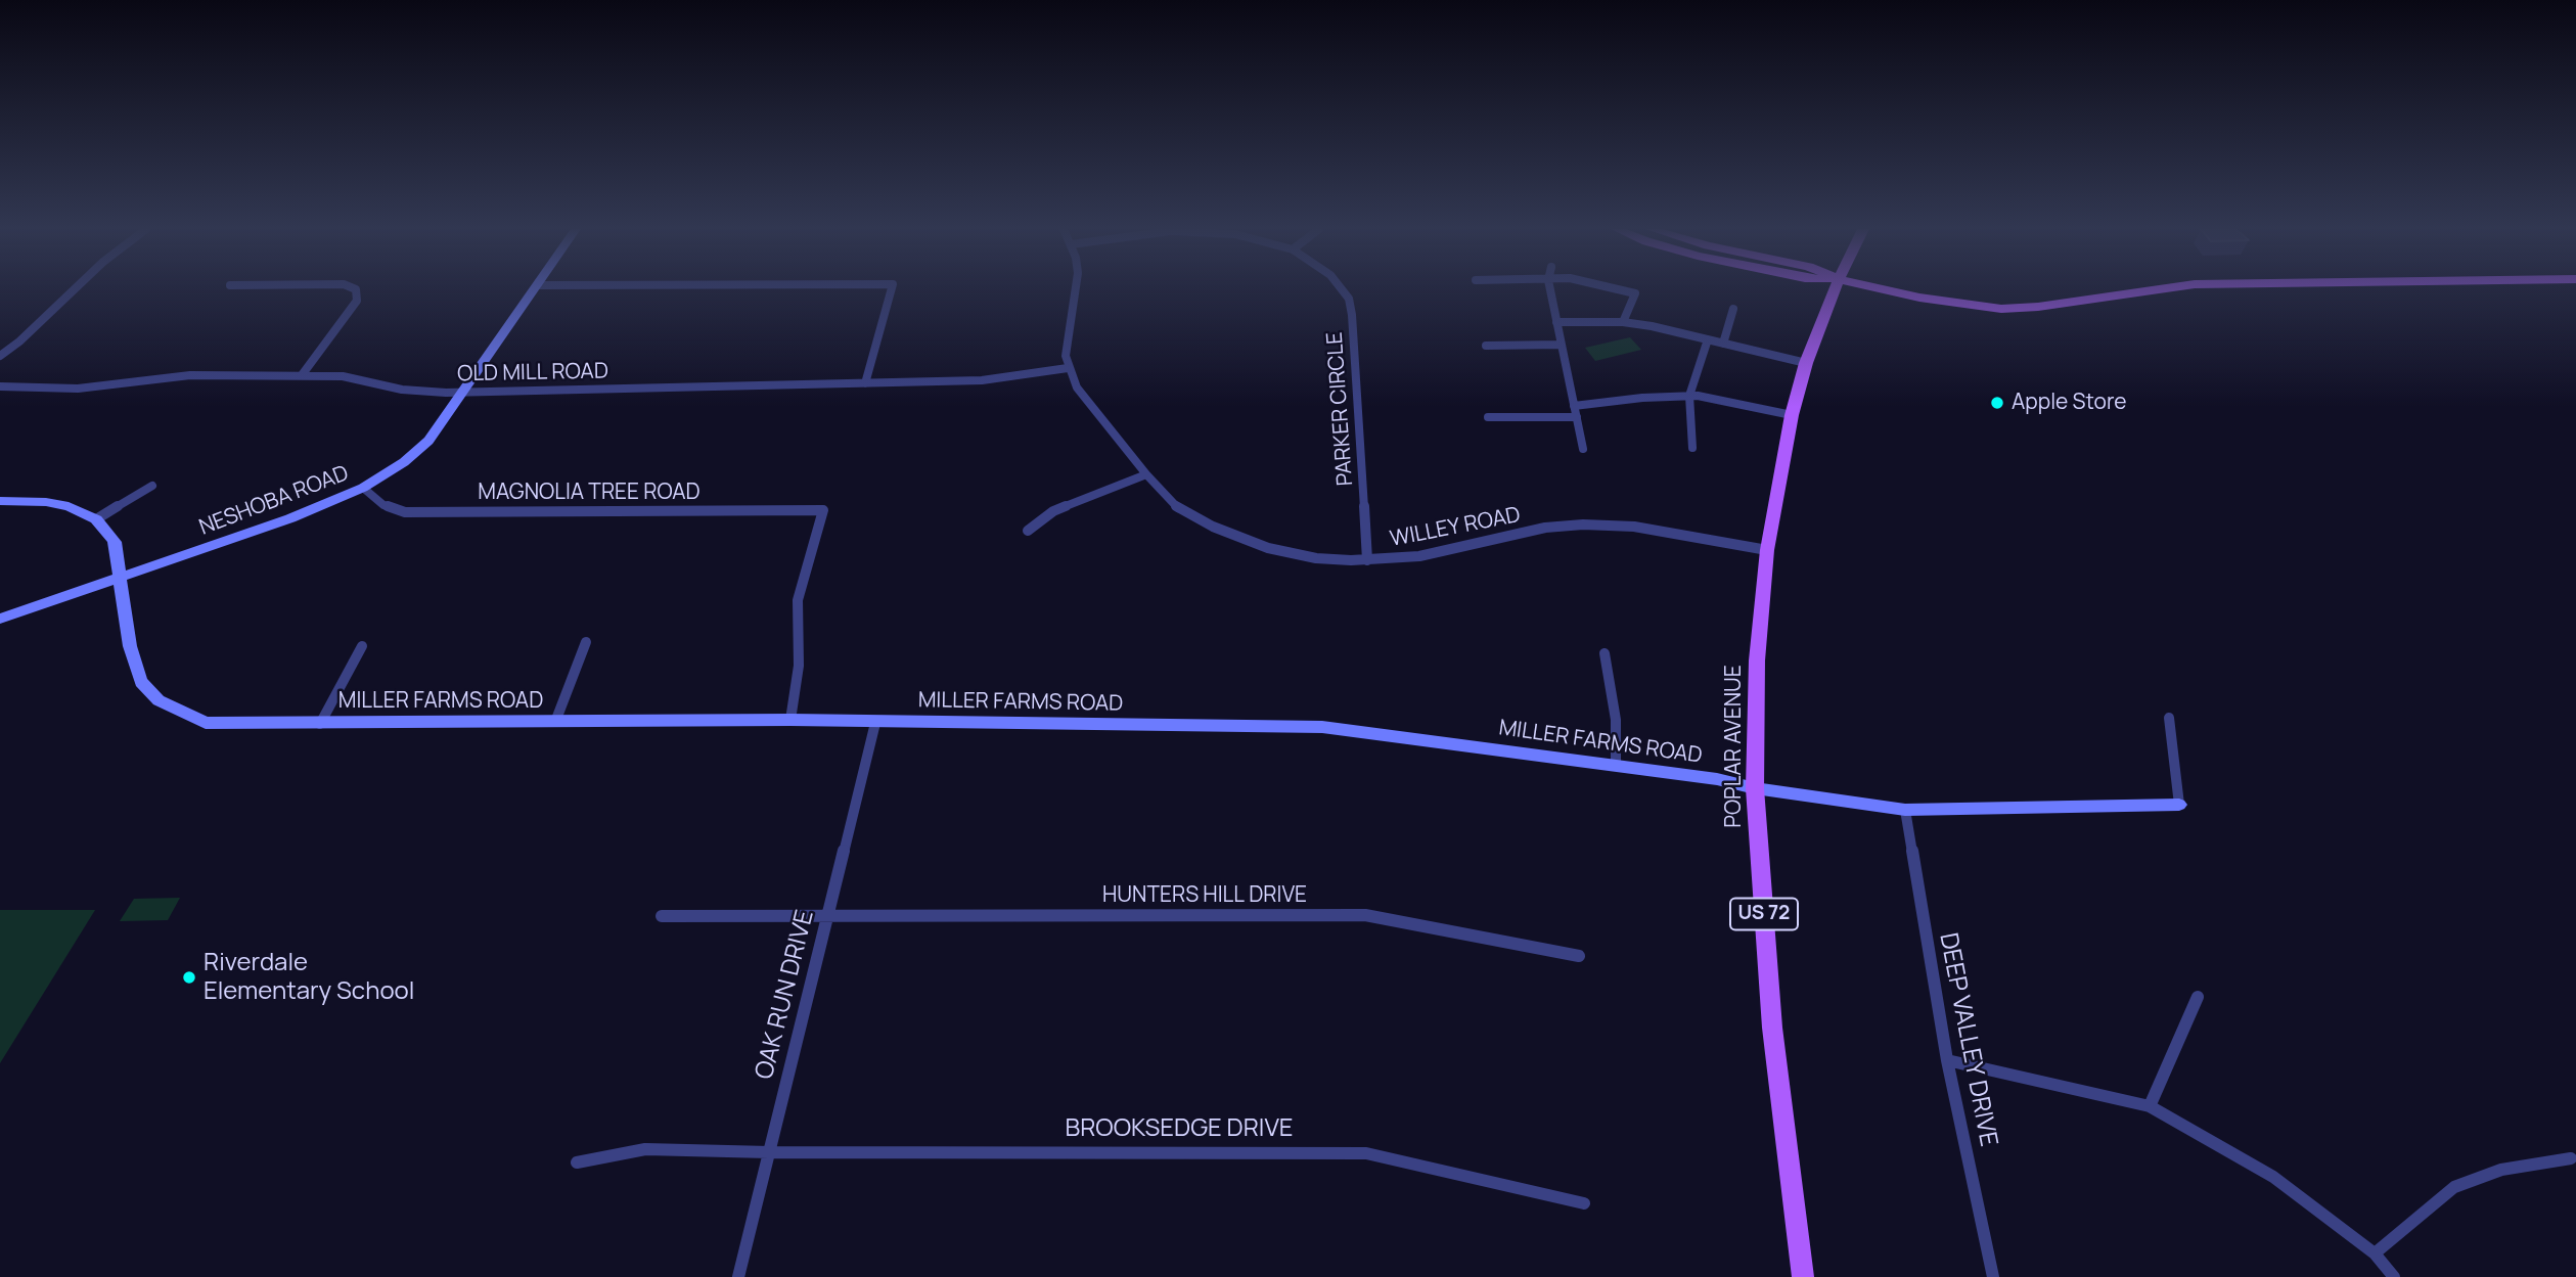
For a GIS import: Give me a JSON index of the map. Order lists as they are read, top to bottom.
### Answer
{
  "streets": {
    "main road": ["POPLAR AVENUE", "US 72"],
    "street": [
      "OLD MILL ROAD",
      "PARKER CIRCLE",
      "MAGNOLIA TREE ROAD",
      "NESHOBA ROAD",
      "WILLEY ROAD",
      "MILLER FARMS ROAD",
      "HUNTERS HILL DRIVE",
      "OAK RUN DRIVE",
      "DEEP VALLEY DRIVE",
      "BROOKSEDGE DRIVE"
    ]
  },
  "crossings": [
    ["OLD MILL ROAD", "NESHOBA ROAD"],
    ["OLD MILL ROAD", "WILLEY ROAD"],
    ["PARKER CIRCLE", "WILLEY ROAD"],
    ["MAGNOLIA TREE ROAD", "NESHOBA ROAD"],
    ["MAGNOLIA TREE ROAD", "MILLER FARMS ROAD"],
    ["NESHOBA ROAD", "MILLER FARMS ROAD"],
    ["WILLEY ROAD", "POPLAR AVENUE"],
    ["MILLER FARMS ROAD", "POPLAR AVENUE"],
    ["MILLER FARMS ROAD", "OAK RUN DRIVE"],
    ["MILLER FARMS ROAD", "DEEP VALLEY DRIVE"],
    ["HUNTERS HILL DRIVE", "OAK RUN DRIVE"],
    ["OAK RUN DRIVE", "BROOKSEDGE DRIVE"]
  ],
  "places": ["Apple Store", "Riverdale Elementary School"]
}
